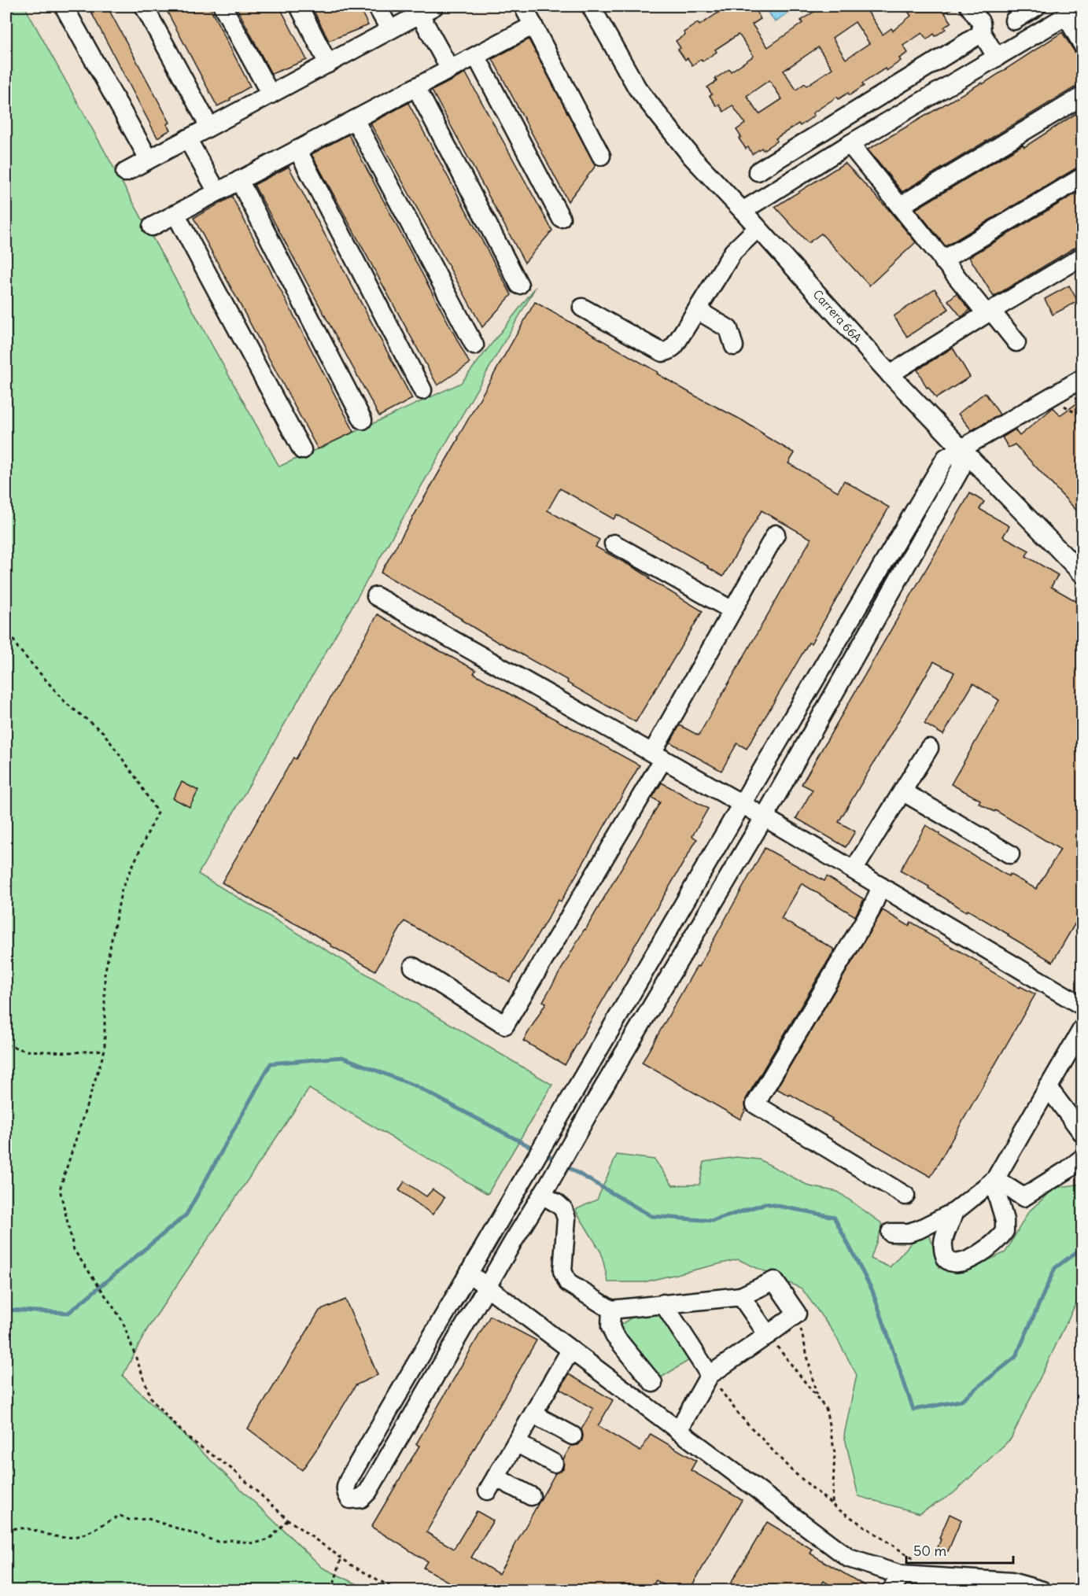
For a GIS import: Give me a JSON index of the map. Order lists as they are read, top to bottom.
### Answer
{
  "streets": {
    "street": ["Carrera 66A"]
  },
  "scale_bar": "50 m"
}
